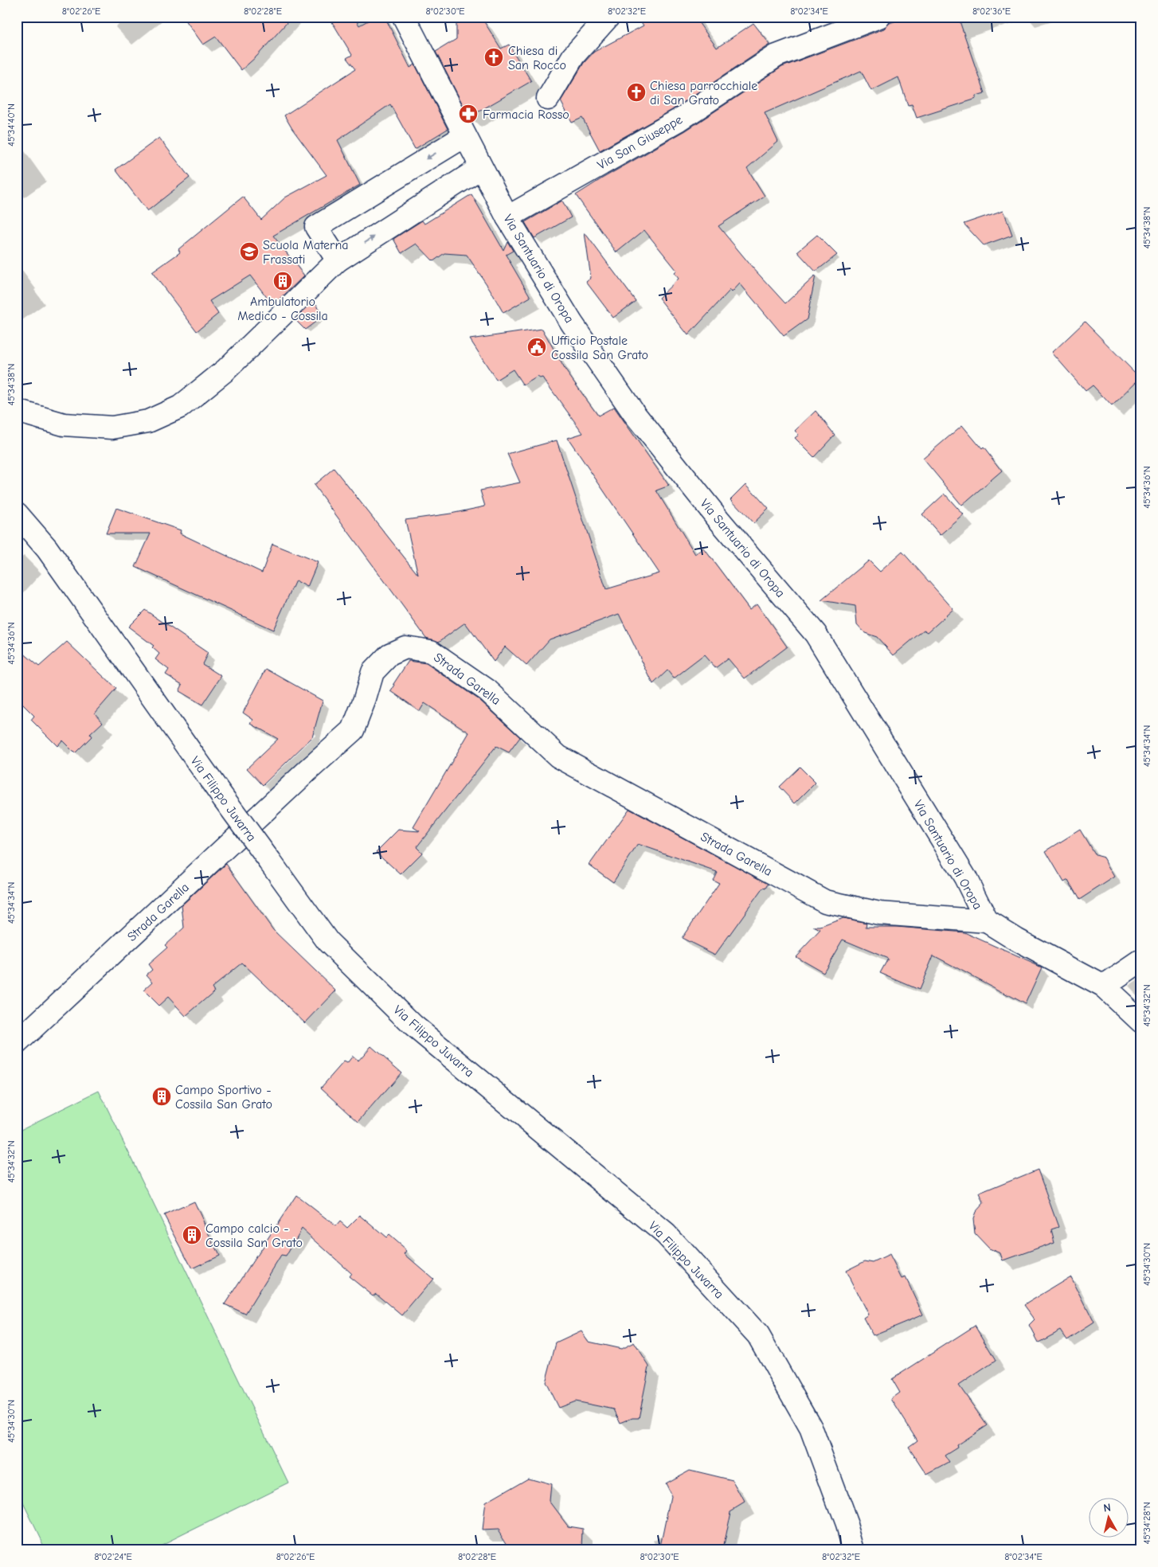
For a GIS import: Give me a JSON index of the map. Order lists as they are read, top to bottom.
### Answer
{
  "streets": {
    "street": [
      "Via San Giuseppe",
      "Via Santuario di Oropa",
      "Strada Garella",
      "Via Filippo Juvarra"
    ]
  },
  "crossings": [
    ["Via San Giuseppe", "Via Santuario di Oropa"],
    ["Via Santuario di Oropa", "Strada Garella"]
  ],
  "places": {
    "church": ["Chiesa di San Rocco", "Chiesa parrocchiale di San Grato"],
    "pharmacy": ["Farmacia Rosso"],
    "school or university": ["Scuola Materna Frassati"],
    "building": ["Ambulatorio Medico - Cossila", "Campo Sportivo - Cossila San Grato", "Campo calcio - Cossila San Grato"],
    "public building": ["Ufficio Postale Cossila San Grato"]
  },
  "north": "top",
  "coordinates": [
    "8°02'26\"E",
    "8°02'28\"E",
    "8°02'30\"E",
    "8°02'32\"E",
    "8°02'34\"E",
    "8°02'36\"E",
    "45°34'40\"N",
    "45°34'38\"N",
    "45°34'36\"N",
    "45°34'34\"N",
    "45°34'32\"N",
    "45°34'30\"N",
    "45°34'28\"N",
    "8°02'24\"E"
  ]
}
